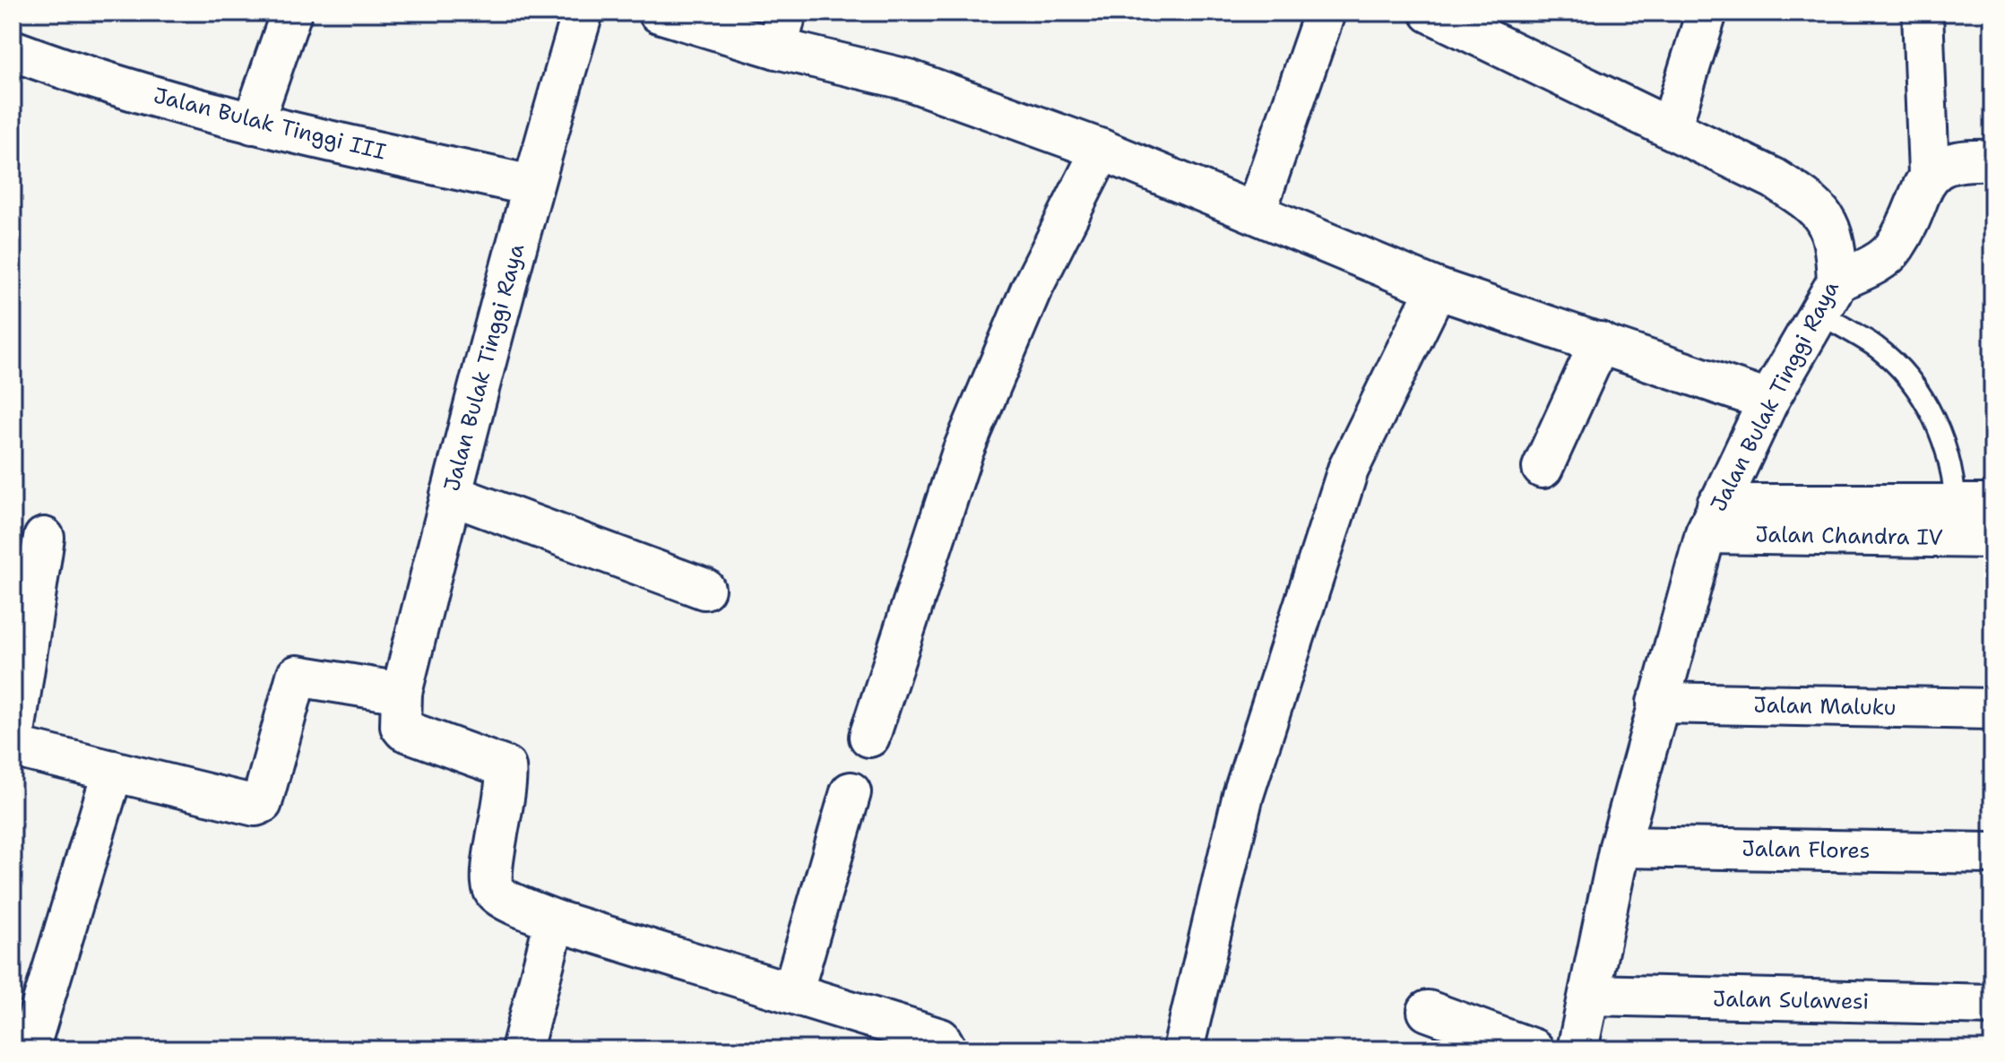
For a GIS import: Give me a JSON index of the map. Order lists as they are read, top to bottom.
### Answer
{
  "streets": {
    "street": [
      "Jalan Bulak Tinggi III",
      "Jalan Bulak Tinggi Raya",
      "Jalan Chandra IV",
      "Jalan Maluku",
      "Jalan Flores",
      "Jalan Sulawesi"
    ]
  },
  "crossings": [
    ["Jalan Bulak Tinggi III", "Jalan Bulak Tinggi Raya"],
    ["Jalan Bulak Tinggi Raya", "Jalan Chandra IV"],
    ["Jalan Bulak Tinggi Raya", "Jalan Maluku"],
    ["Jalan Bulak Tinggi Raya", "Jalan Flores"],
    ["Jalan Bulak Tinggi Raya", "Jalan Sulawesi"]
  ]
}
